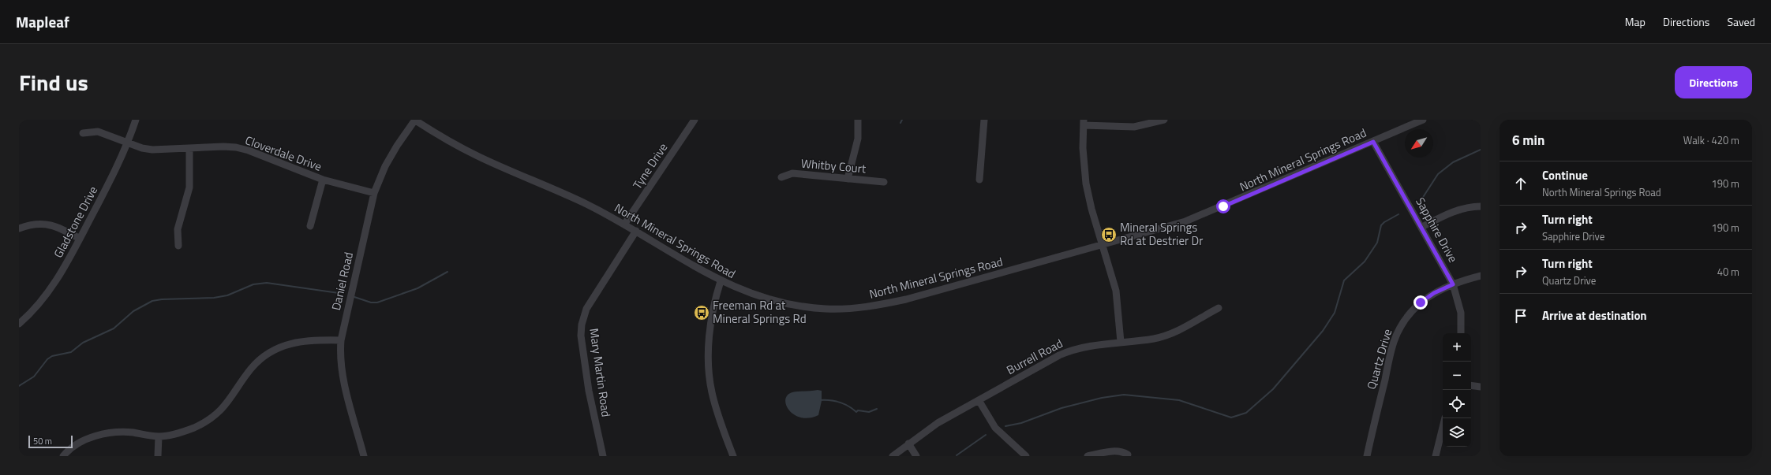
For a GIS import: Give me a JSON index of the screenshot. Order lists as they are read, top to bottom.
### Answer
{
  "streets": {
    "street": [
      "Cloverdale Drive",
      "North Mineral Springs Road",
      "Tyne Drive",
      "Whitby Court",
      "Gladstone Drive",
      "Sapphire Drive",
      "Daniel Road",
      "Burrell Road",
      "Quartz Drive",
      "Mary Martin Road"
    ]
  },
  "crossings": [
    ["Cloverdale Drive", "Gladstone Drive"],
    ["Cloverdale Drive", "Daniel Road"],
    ["North Mineral Springs Road", "Tyne Drive"],
    ["North Mineral Springs Road", "Sapphire Drive"],
    ["North Mineral Springs Road", "Daniel Road"],
    ["North Mineral Springs Road", "Mary Martin Road"],
    ["Sapphire Drive", "Quartz Drive"]
  ],
  "places": {
    "bus stop": ["Mineral Springs Rd at Destrier Dr", "Freeman Rd at Mineral Springs Rd"]
  },
  "scale_bar": "50 m",
  "north": "bottom left",
  "page": {
    "header": "Mapleaf",
    "nav": ["Map", "Directions", "Saved"],
    "title": "Find us",
    "buttons": "Directions",
    "heading": ["6 min", "Walk · 420 m"],
    "list": [
      ["Continue", "North Mineral Springs Road", "190 m"],
      ["Turn right", "Sapphire Drive", "190 m"],
      ["Turn right", "Quartz Drive", "40 m"],
      "Arrive at destination"
    ],
    "map_buttons": ["+", "−"],
    "scale": "50 m"
  }
}
